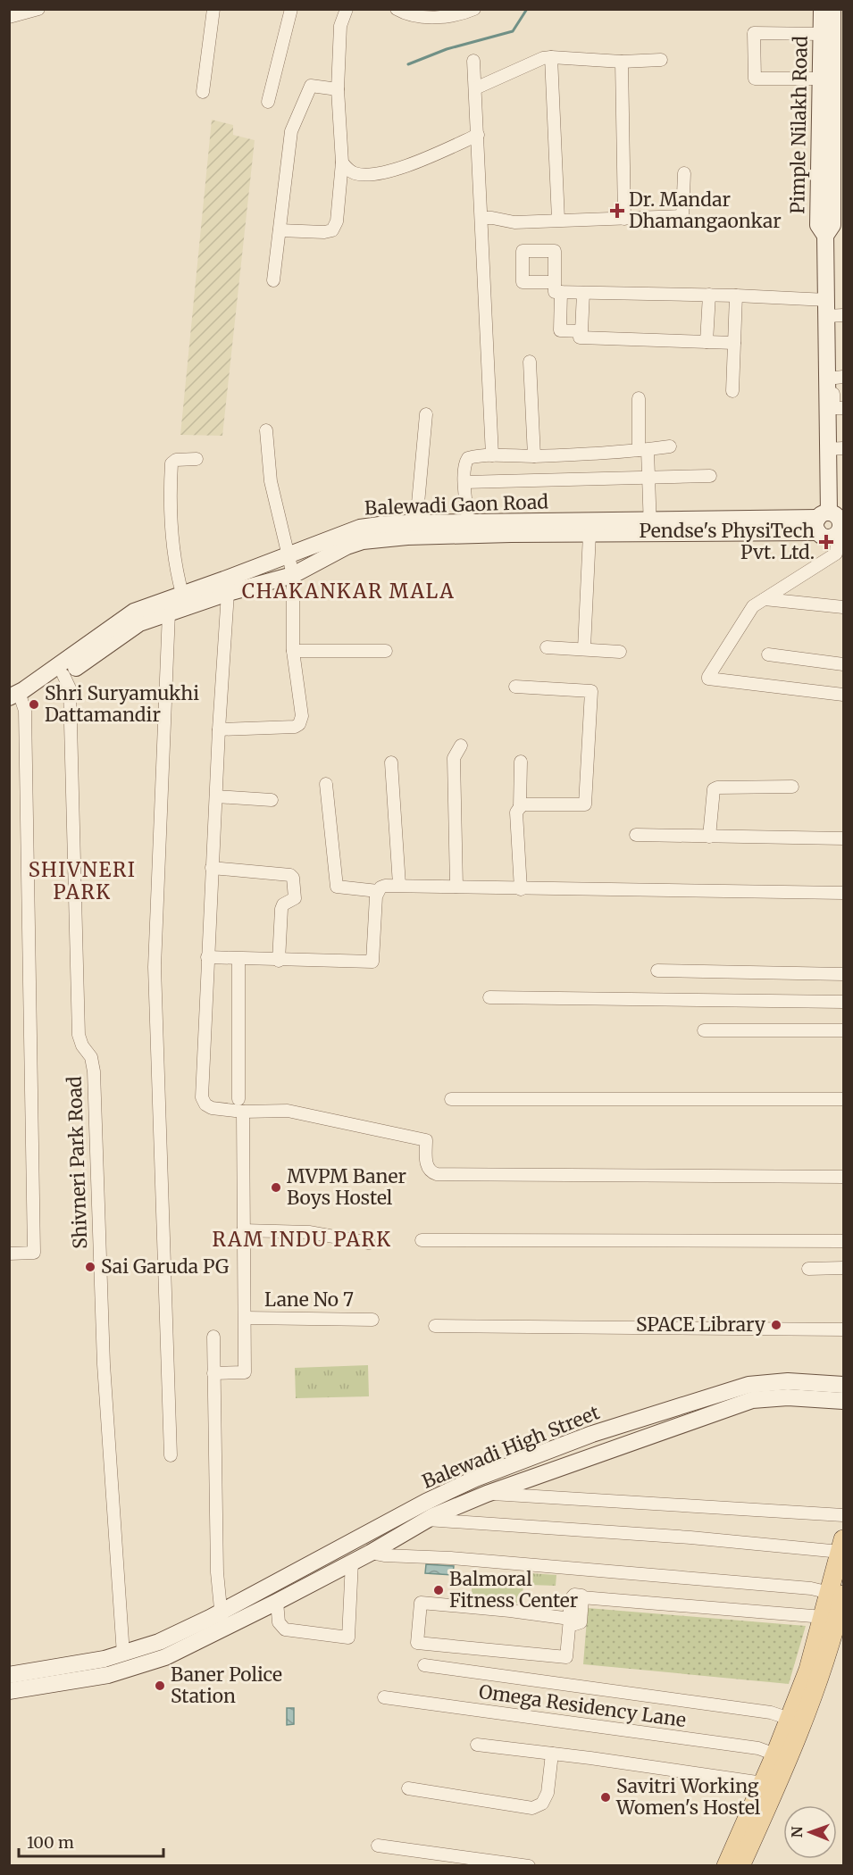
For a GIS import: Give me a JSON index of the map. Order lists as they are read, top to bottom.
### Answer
{
  "streets": {
    "main road": ["Pimple Nilakh Road", "Balewadi Gaon Road", "Balewadi High Street"],
    "street": ["Shivneri Park Road", "Lane No 7", "Omega Residency Lane"]
  },
  "crossings": [
    ["Balewadi Gaon Road", "Shivneri Park Road"],
    ["Shivneri Park Road", "Balewadi High Street"]
  ],
  "districts": ["CHAKANKAR MALA", "SHIVNERI PARK", "RAM INDU PARK"],
  "places": {
    "health": ["Dr. Mandar Dhamangaonkar", "Pendse's PhysiTech Pvt. Ltd."],
    "other": [
      "Shri Suryamukhi Dattamandir",
      "MVPM Baner Boys Hostel",
      "Sai Garuda PG",
      "SPACE Library",
      "Balmoral Fitness Center",
      "Baner Police Station",
      "Savitri Working Women's Hostel"
    ]
  },
  "scale_bar": "100 m",
  "north": "left"
}
